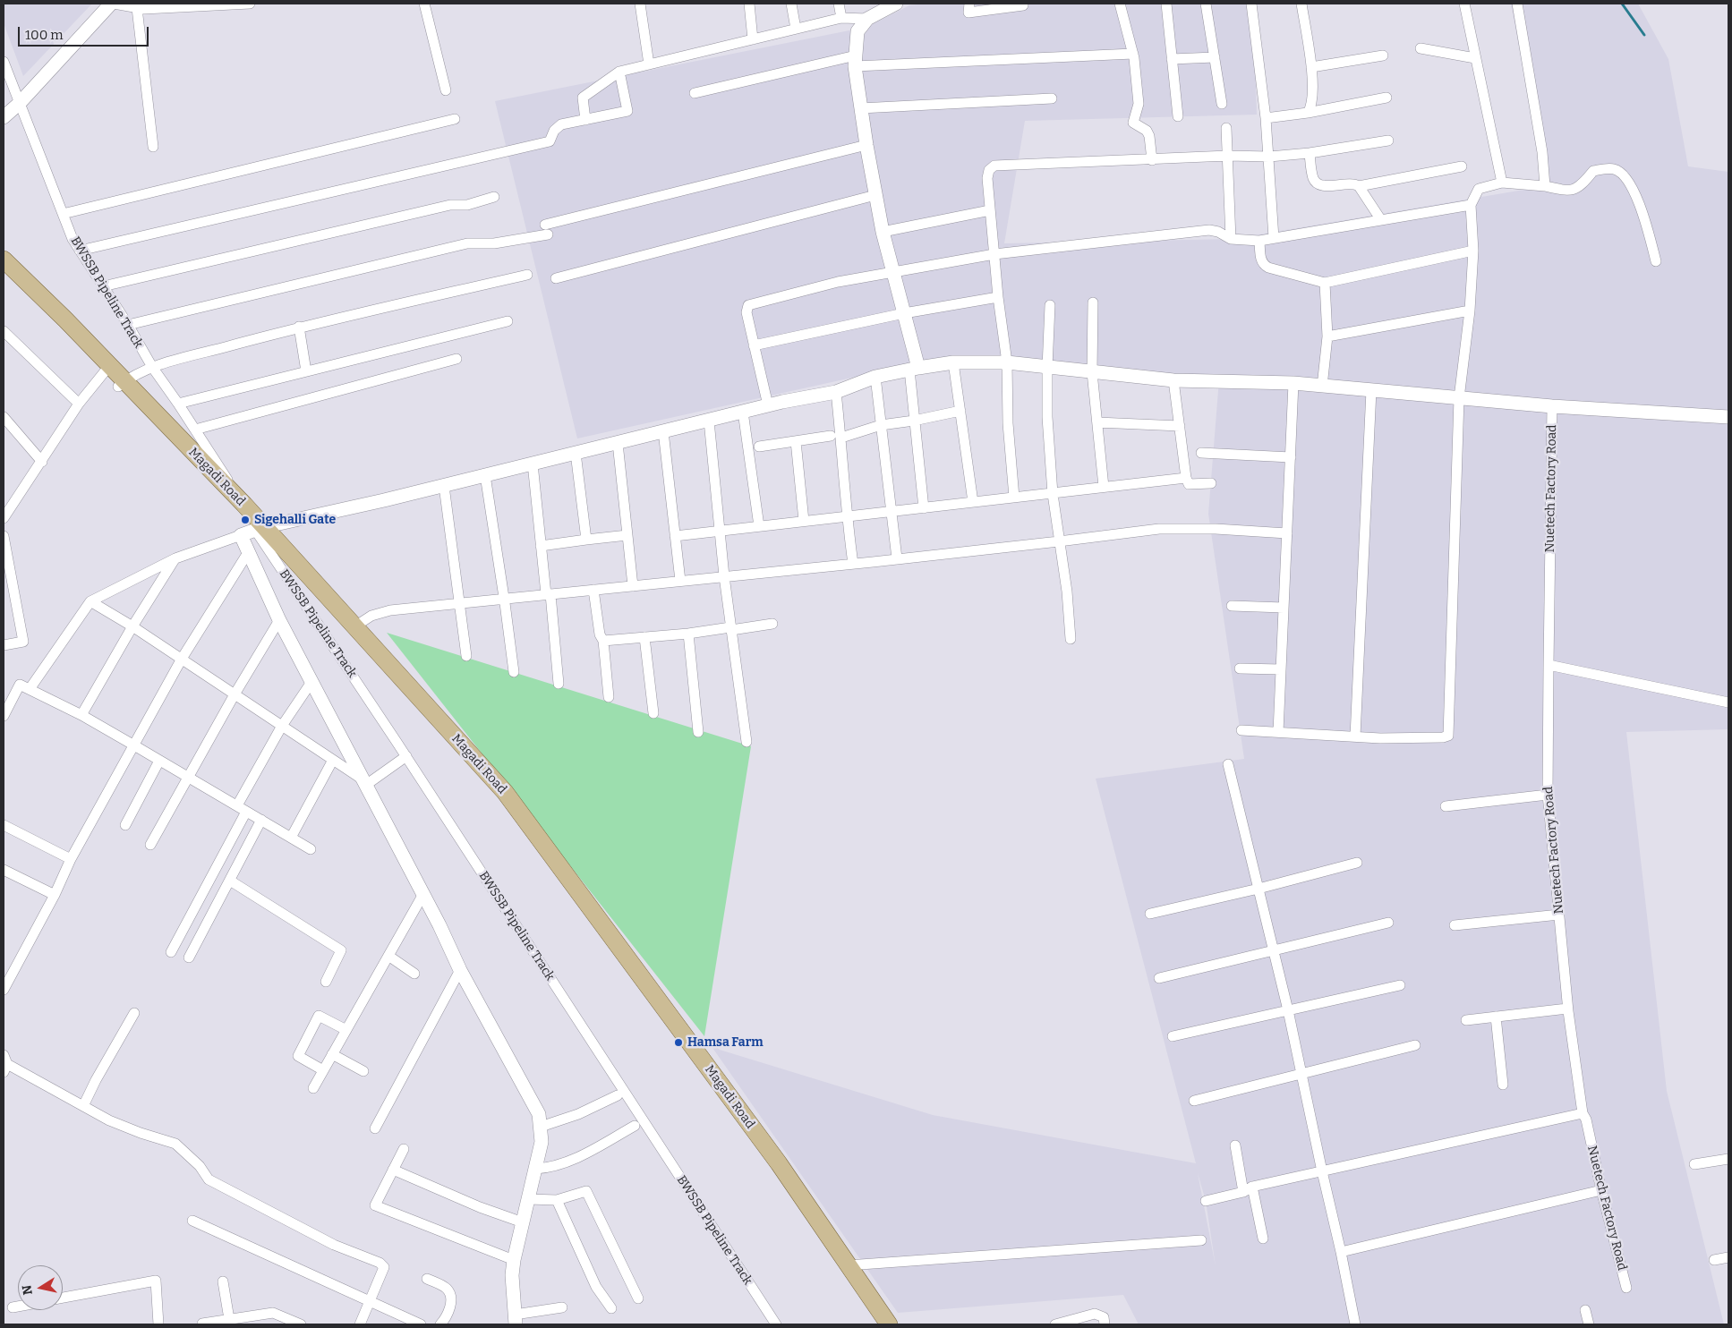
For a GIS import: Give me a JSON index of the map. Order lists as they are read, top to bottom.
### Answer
{
  "streets": {
    "main road": ["Magadi Road"],
    "street": ["BWSSB Pipeline Track", "Nuetech Factory Road"]
  },
  "crossings": [
    ["BWSSB Pipeline Track", "Magadi Road"]
  ],
  "places": ["Sigehalli Gate", "Hamsa Farm"],
  "scale_bar": "100 m",
  "north": "left"
}
